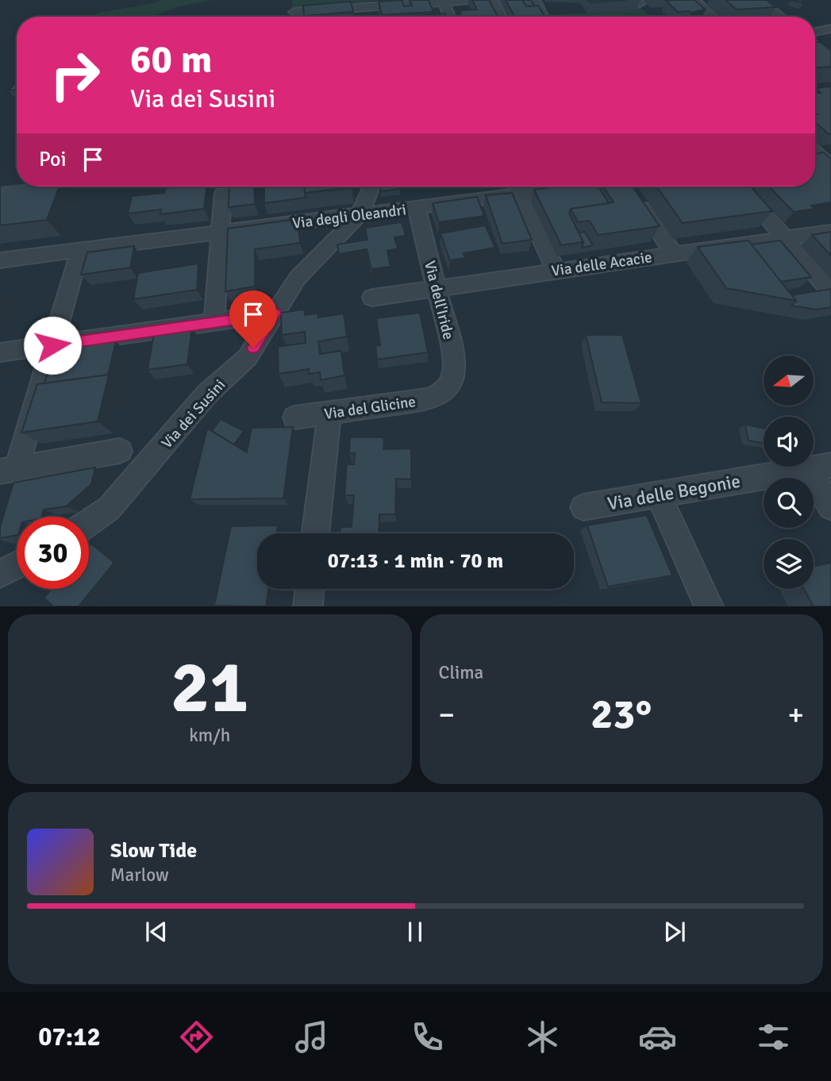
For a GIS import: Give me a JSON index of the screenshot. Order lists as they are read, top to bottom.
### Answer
{
  "streets": {
    "street": [
      "Via degli Oleandri",
      "Via delle Acacie",
      "Via dell'Iride",
      "Via del Glicine",
      "Via dei Susini",
      "Via delle Begonie"
    ]
  },
  "crossings": [
    ["Via degli Oleandri", "Via dell'Iride"],
    ["Via degli Oleandri", "Via dei Susini"],
    ["Via delle Acacie", "Via dell'Iride"],
    ["Via dell'Iride", "Via del Glicine"]
  ],
  "north": "left",
  "page": {
    "turn": ["60 m", "Via dei Susini"],
    "then": "Poi",
    "limit": "30",
    "trip": "07:13 · 1 min · 70 m",
    "tile": [
      ["21", "km/h"],
      "Clima"
    ],
    "heat": ["−", "23°", "+"],
    "song": ["Slow Tide", "Marlow"],
    "tabs": "07:12"
  }
}
